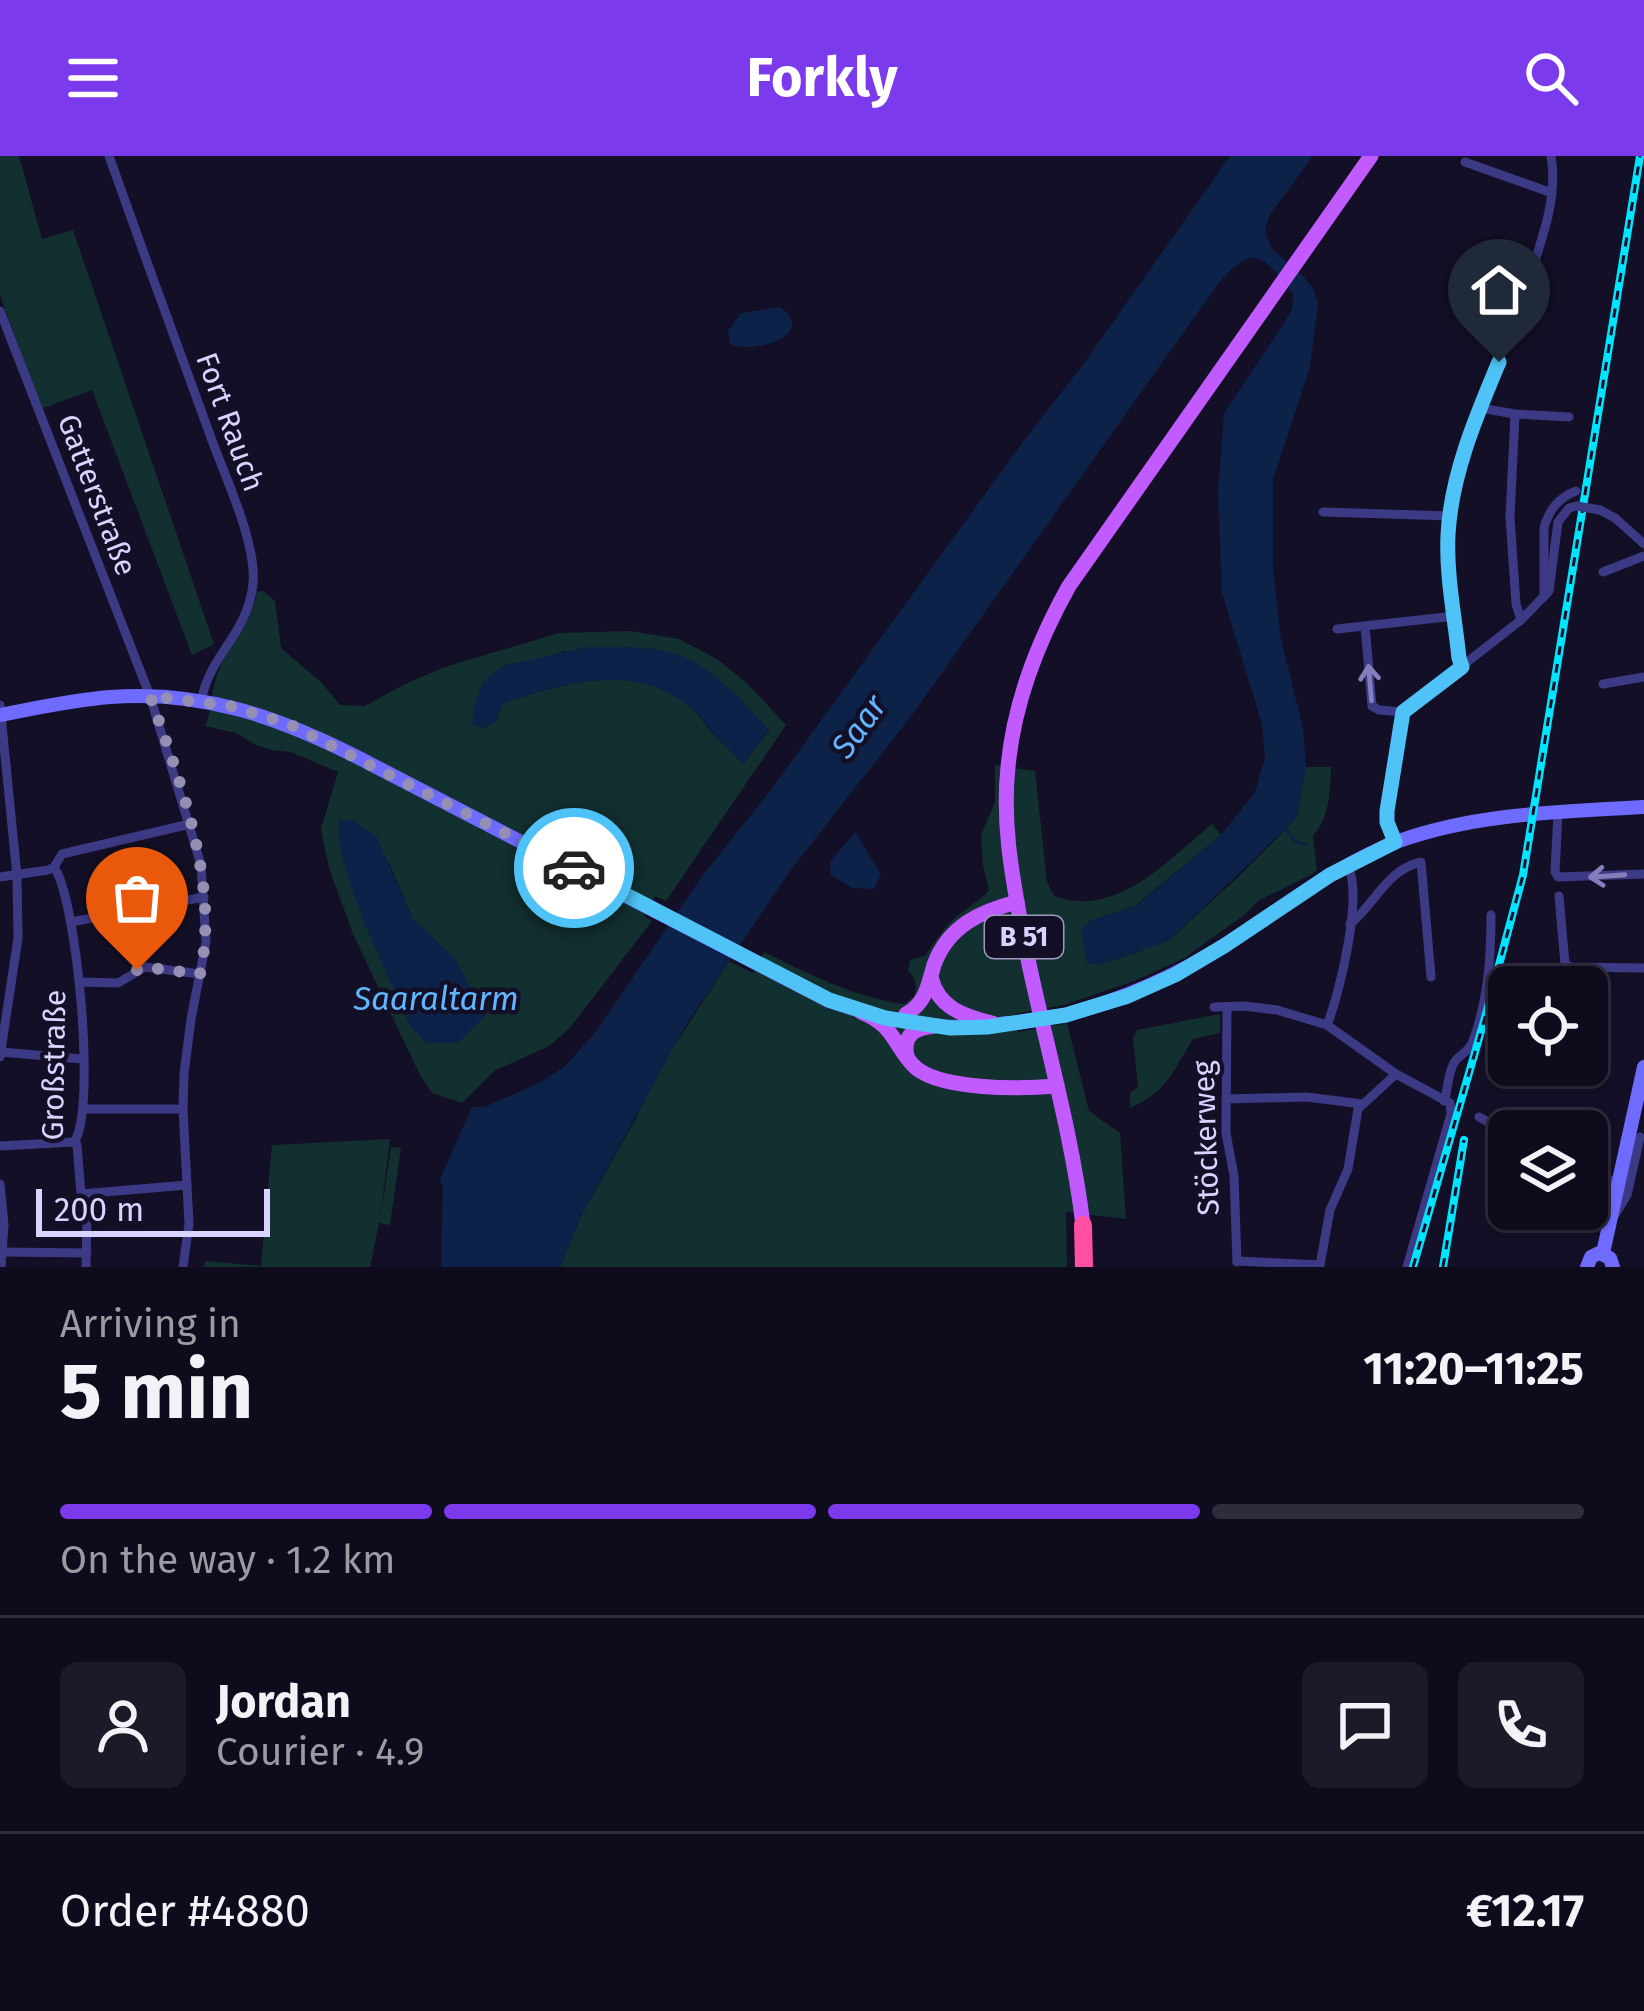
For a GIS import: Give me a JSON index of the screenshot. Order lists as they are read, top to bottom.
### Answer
{
  "streets": {
    "highway": ["B 51"],
    "street": [
      "Fort Rauch",
      "Gatterstraße",
      "Großstraße",
      "Stöckerweg"
    ]
  },
  "water": ["Saar", "Saaraltarm"],
  "scale_bar": "200 m",
  "page": {
    "header": "Forkly",
    "scale": "200 m",
    "heading": ["5 min", "Arriving in", "11:20–11:25"],
    "panel": [
      "Jordan",
      "Courier · 4.9",
      "Order #4880",
      "€12.17"
    ],
    "bar": "On the way · 1.2 km"
  }
}
